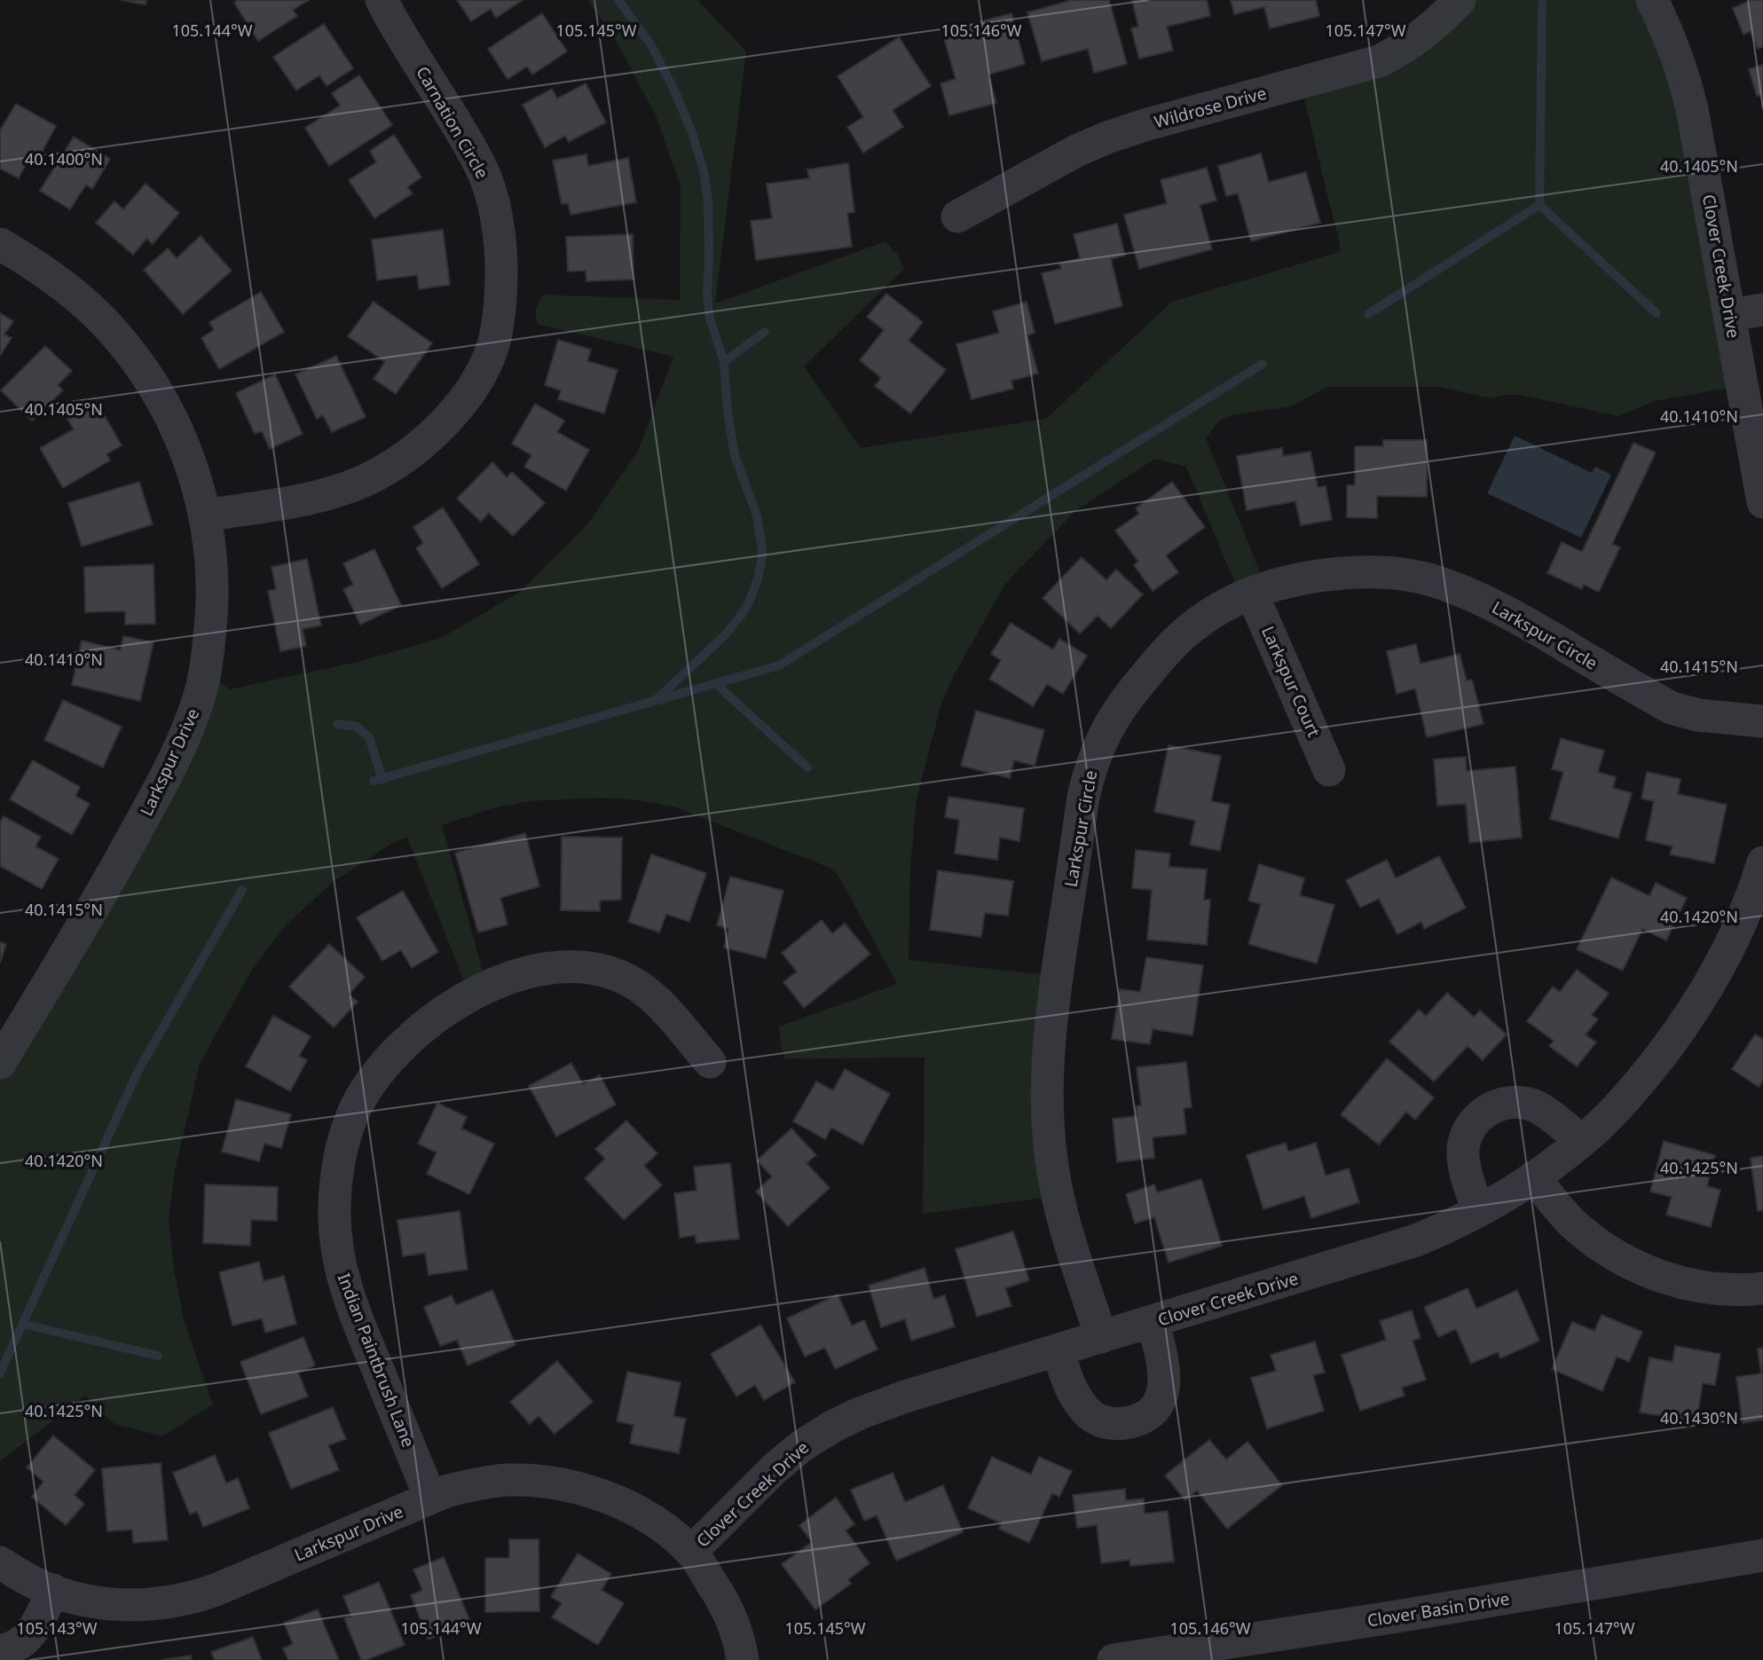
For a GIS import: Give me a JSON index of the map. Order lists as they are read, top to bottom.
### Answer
{
  "streets": {
    "street": [
      "Wildrose Drive",
      "Carnation Circle",
      "Clover Creek Drive",
      "Larkspur Circle",
      "Larkspur Court",
      "Larkspur Drive",
      "Indian Paintbrush Lane",
      "Clover Basin Drive"
    ]
  },
  "crossings": [
    ["Carnation Circle", "Larkspur Drive"],
    ["Clover Creek Drive", "Larkspur Circle"],
    ["Clover Creek Drive", "Larkspur Drive"],
    ["Larkspur Circle", "Larkspur Court"],
    ["Larkspur Drive", "Indian Paintbrush Lane"]
  ],
  "coordinates": [
    "105.144°W",
    "105.145°W",
    "105.146°W",
    "105.147°W",
    "40.1400°N",
    "40.1405°N",
    "40.1410°N",
    "40.1415°N",
    "40.1420°N",
    "40.1425°N",
    "40.1430°N",
    "105.143°W"
  ]
}
